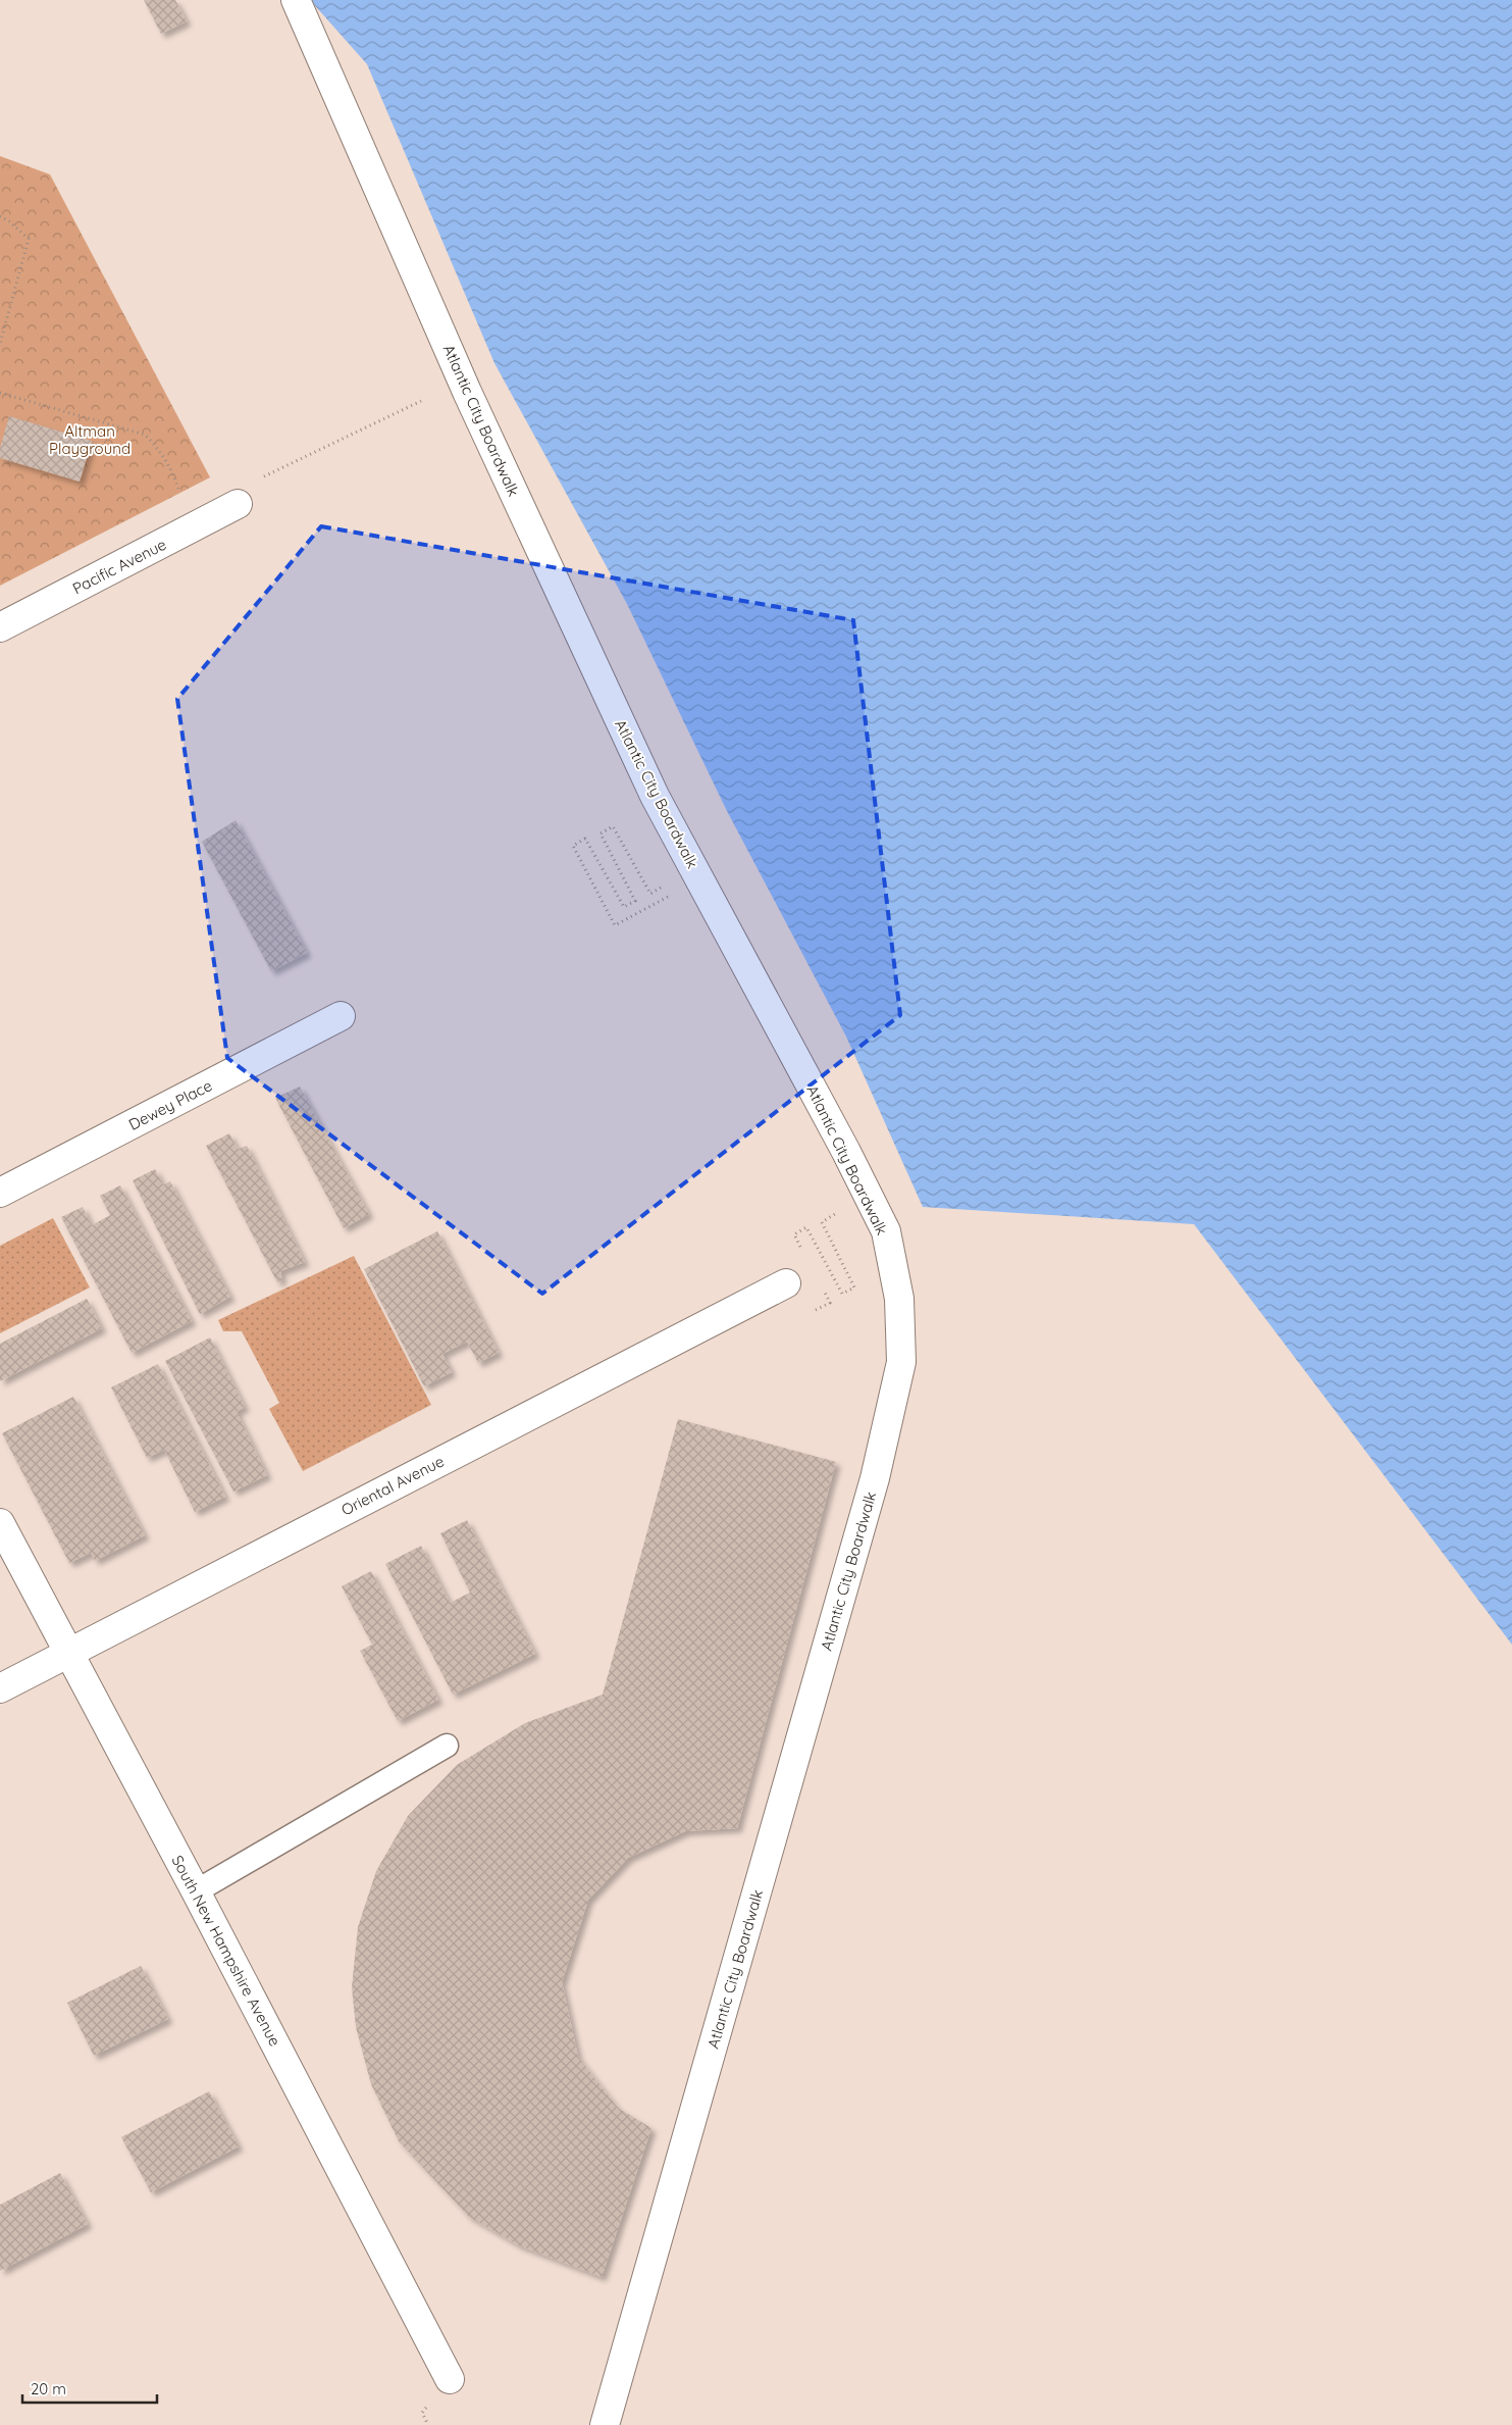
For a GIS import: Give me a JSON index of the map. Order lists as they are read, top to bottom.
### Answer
{
  "streets": {
    "street": [
      "Atlantic City Boardwalk",
      "Pacific Avenue",
      "Dewey Place",
      "Oriental Avenue",
      "South New Hampshire Avenue"
    ]
  },
  "crossings": [
    ["Oriental Avenue", "South New Hampshire Avenue"]
  ],
  "parks": ["Altman Playground"],
  "scale_bar": "20 m"
}
